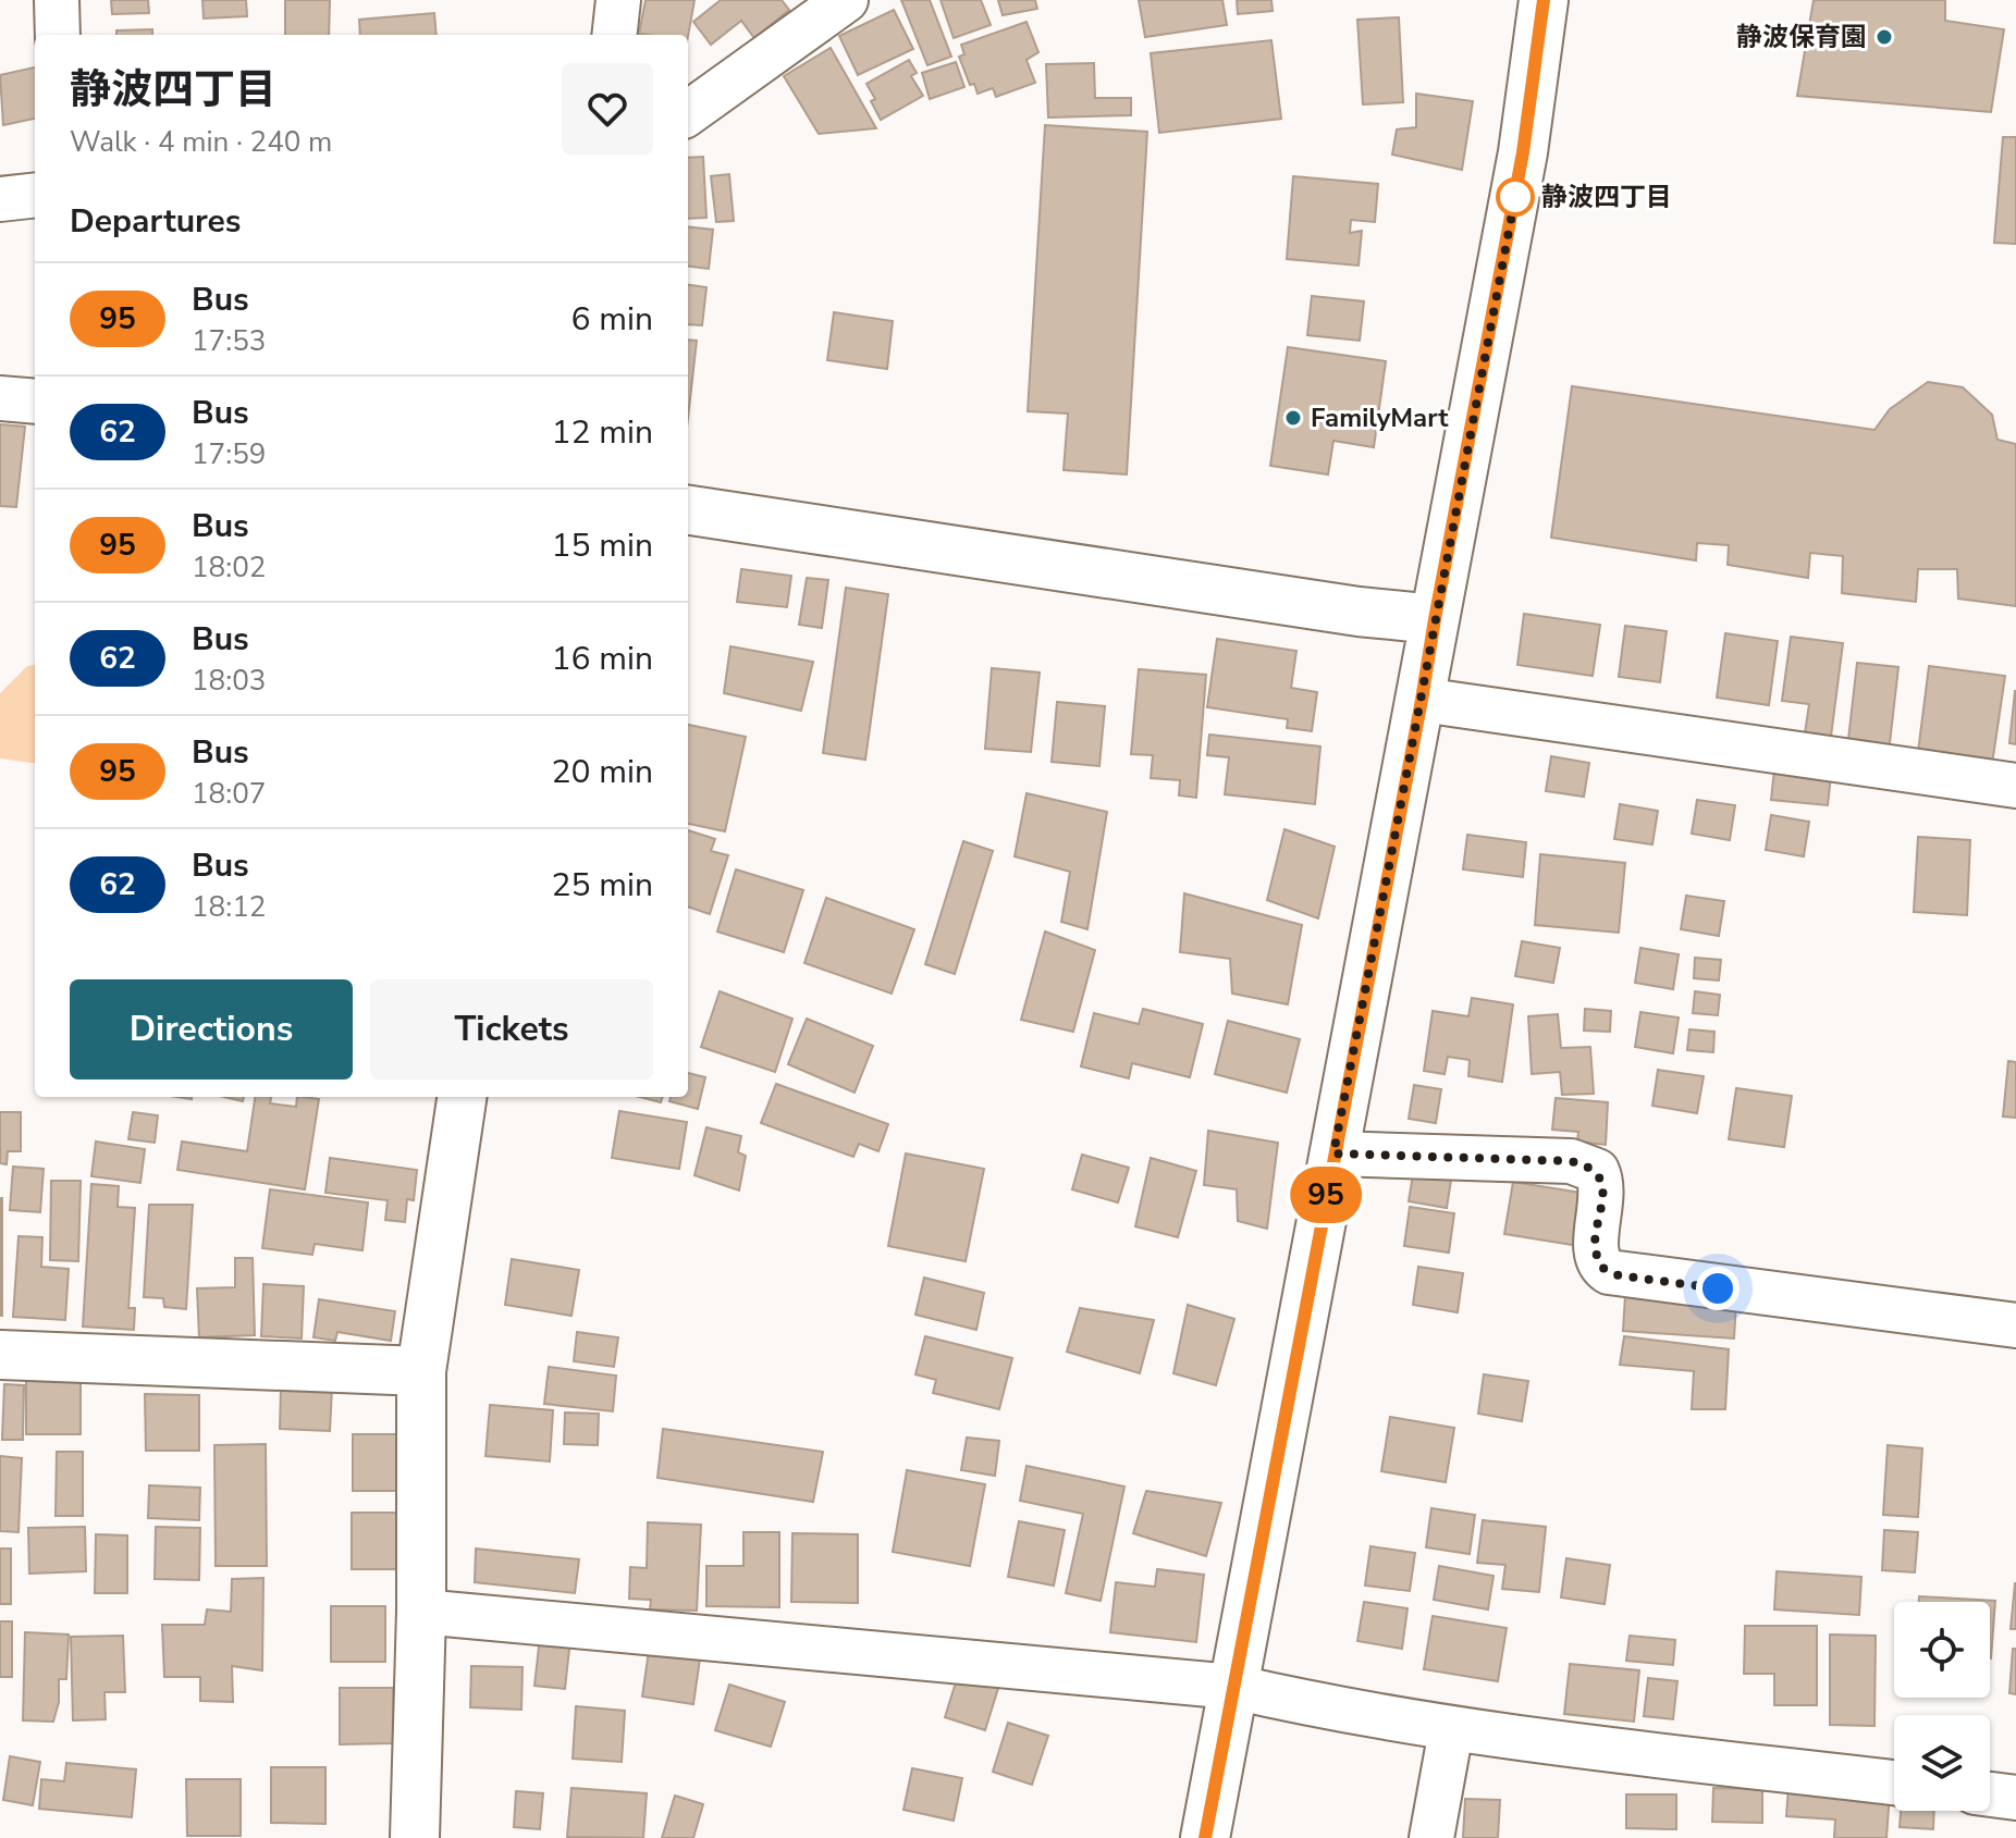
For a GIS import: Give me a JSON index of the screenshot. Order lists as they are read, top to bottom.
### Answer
{
  "places": ["静波保育園", "静波四丁目", "FamilyMart"],
  "lines": ["bus line 95"],
  "page": {
    "on_map": "95",
    "heading": [
      ["静波四丁目", "Walk · 4 min · 240 m"],
      "Departures"
    ],
    "list": [
      {
        "mark": "95",
        "name": "Bus",
        "note": "17:53",
        "value": "6 min"
      },
      {
        "mark": "62",
        "name": "Bus",
        "note": "17:59",
        "value": "12 min"
      },
      {
        "mark": "95",
        "name": "Bus",
        "note": "18:02",
        "value": "15 min"
      },
      {
        "mark": "62",
        "name": "Bus",
        "note": "18:03",
        "value": "16 min"
      },
      {
        "mark": "95",
        "name": "Bus",
        "note": "18:07",
        "value": "20 min"
      },
      {
        "mark": "62",
        "name": "Bus",
        "note": "18:12",
        "value": "25 min"
      }
    ],
    "buttons": ["Directions", "Tickets"]
  }
}
